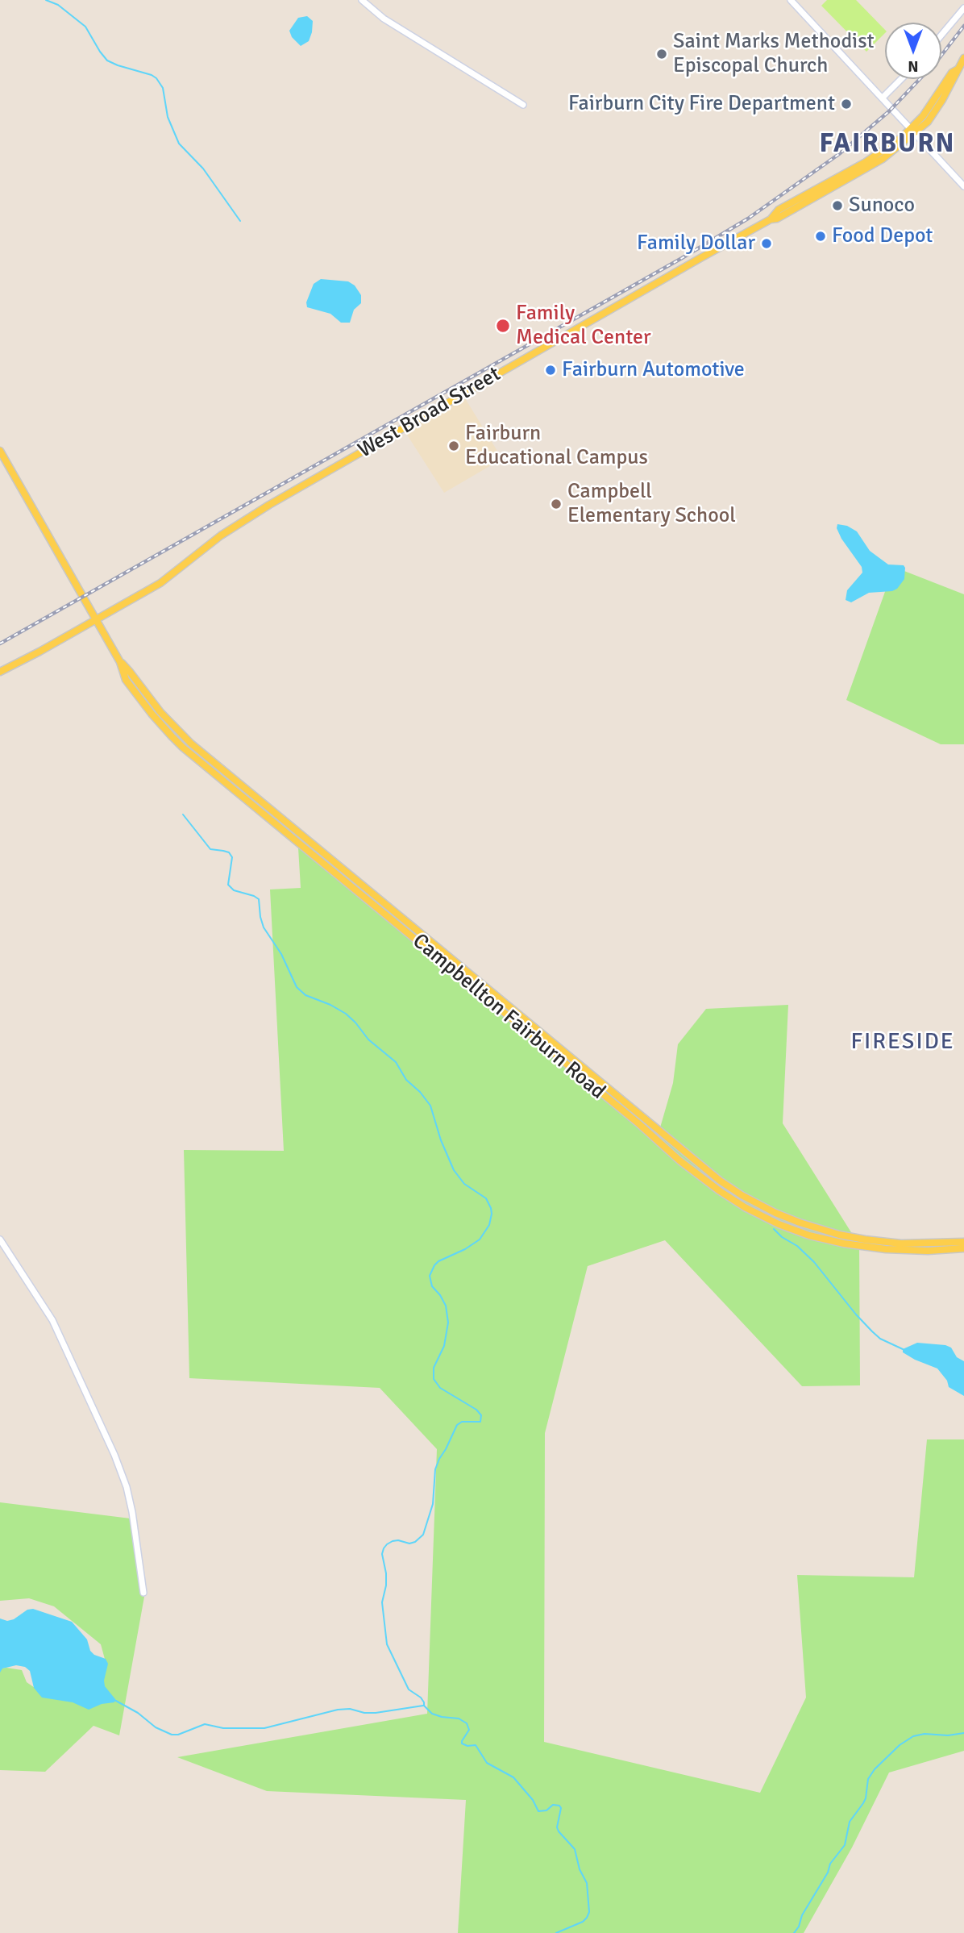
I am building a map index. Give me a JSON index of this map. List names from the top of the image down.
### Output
{
  "streets": {
    "main road": ["West Broad Street", "Campbellton Fairburn Road"]
  },
  "crossings": [
    ["West Broad Street", "Campbellton Fairburn Road"]
  ],
  "districts": ["FAIRBURN", "FIRESIDE"],
  "places": [
    "Saint Marks Methodist Episcopal Church",
    "Fairburn City Fire Department",
    "Sunoco",
    "Food Depot",
    "Family Dollar",
    "Family Medical Center",
    "Fairburn Automotive",
    "Fairburn Educational Campus",
    "Campbell Elementary School"
  ],
  "north": "bottom"
}
